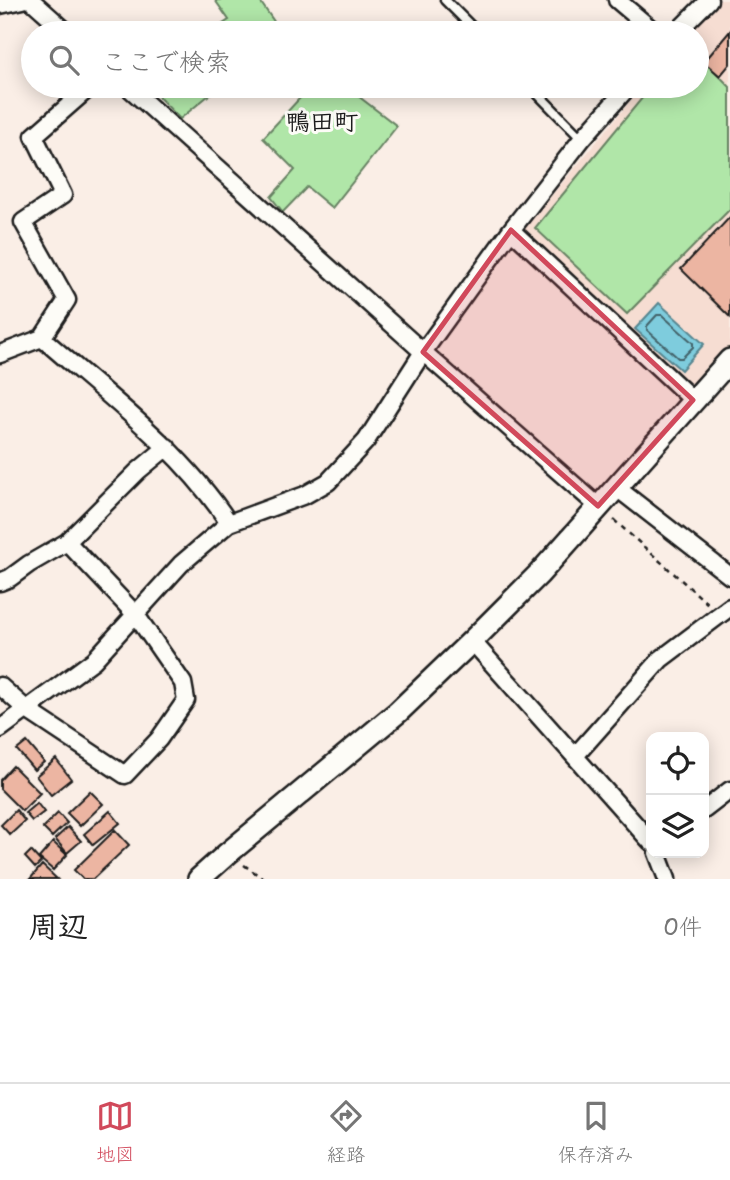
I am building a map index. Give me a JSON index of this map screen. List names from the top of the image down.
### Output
{
  "districts": ["鴨田町"],
  "page": {
    "search": "ここで検索",
    "heading": ["周辺", "0件"],
    "nav": ["地図", "経路", "保存済み"]
  }
}
